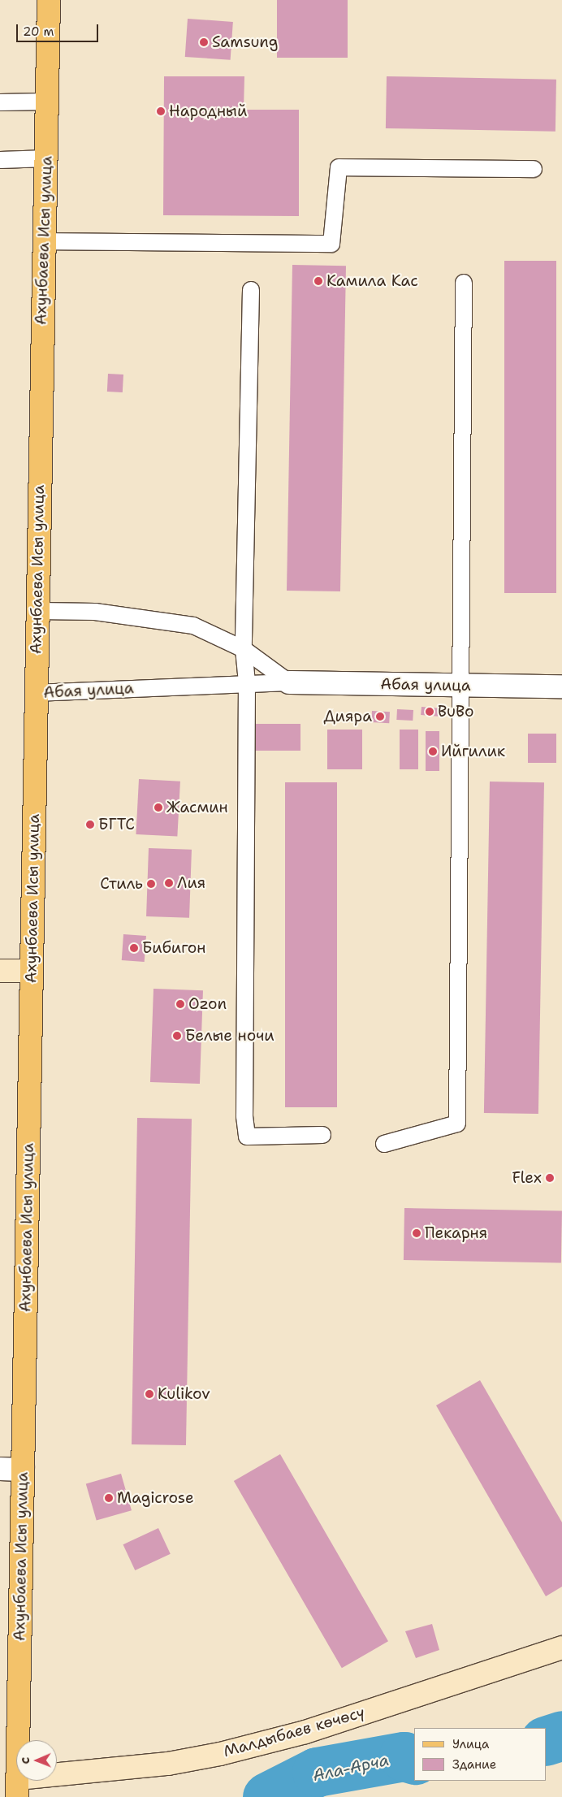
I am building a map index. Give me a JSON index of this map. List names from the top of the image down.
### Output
{
  "streets": {
    "main road": ["Ахунбаева Исы улица"],
    "street": ["Абая улица", "Малдыбаев көчөсү"]
  },
  "crossings": [
    ["Ахунбаева Исы улица", "Абая улица"],
    ["Ахунбаева Исы улица", "Малдыбаев көчөсү"]
  ],
  "water": ["Ала-Арча"],
  "places": [
    "Samsung",
    "Народный",
    "Камила Кас",
    "BuBo",
    "Дияра",
    "Ийгилик",
    "Жасмин",
    "БГТС",
    "Лия",
    "Стиль",
    "Бибигон",
    "Ozon",
    "Белые ночи",
    "Flex",
    "Пекарня",
    "Kulikov",
    "Magicrose"
  ],
  "legend": ["Улица", "Здание"],
  "scale_bar": "20 m",
  "north": "left"
}
